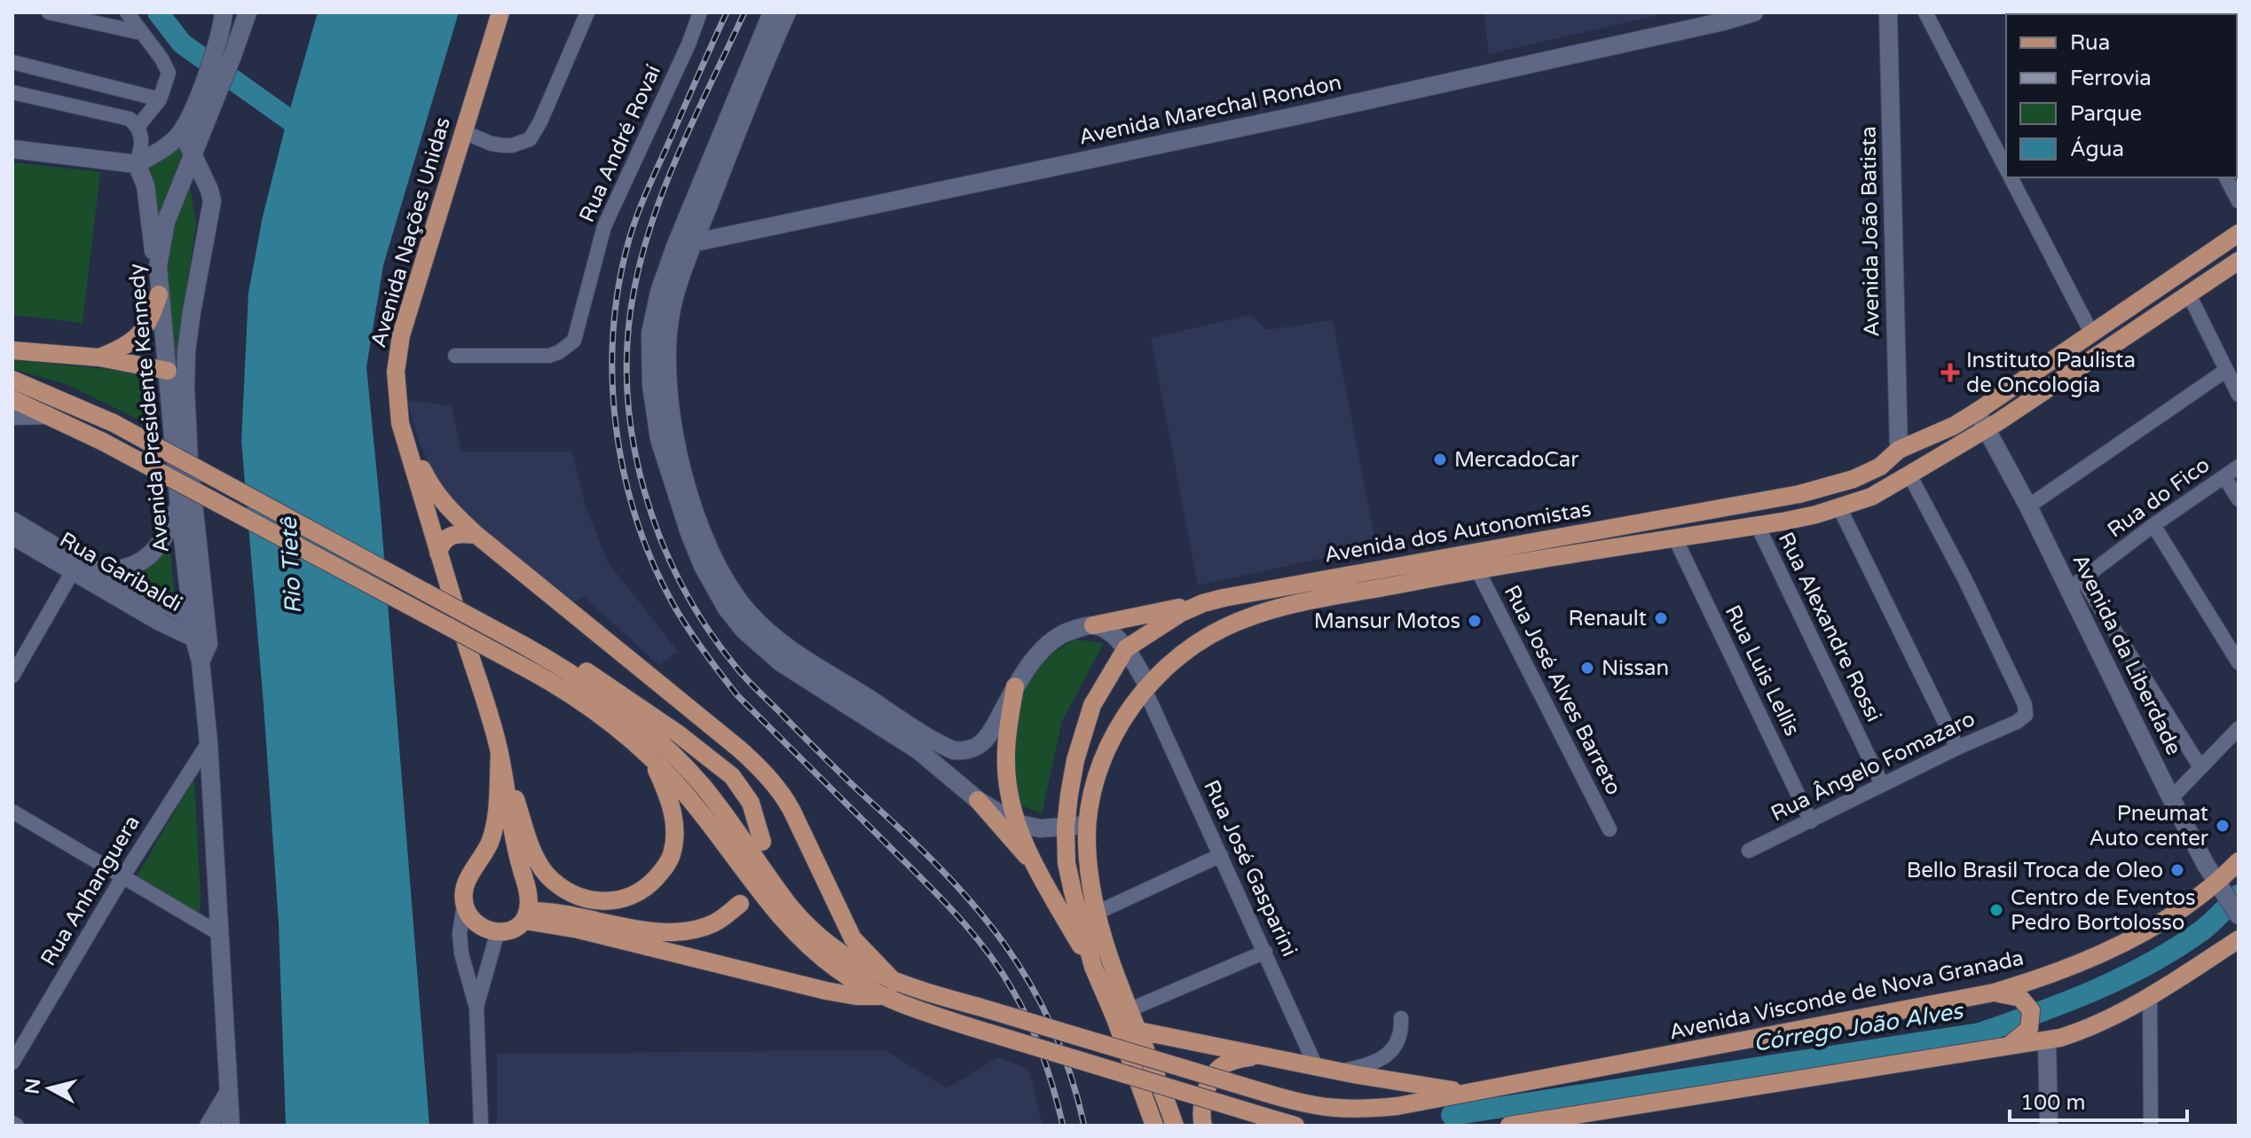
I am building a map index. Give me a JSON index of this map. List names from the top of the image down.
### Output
{
  "streets": {
    "main road": [
      "Avenida Marechal Rondon",
      "Avenida João Batista",
      "Avenida Nações Unidas",
      "Avenida Presidente Kennedy",
      "Avenida dos Autonomistas",
      "Rua Garibaldi",
      "Avenida da Liberdade",
      "Avenida Visconde de Nova Granada"
    ],
    "street": [
      "Rua André Rovaí",
      "Rua do Fico",
      "Rua Alexandre Rossi",
      "Rua Luis Lellis",
      "Rua José Alves Barreto",
      "Rua Ângelo Fomazaro",
      "Rua José Gasparini",
      "Rua Anhanguera"
    ]
  },
  "crossings": [
    ["Avenida João Batista", "Avenida dos Autonomistas"],
    ["Avenida Presidente Kennedy", "Rua Garibaldi"],
    ["Avenida Presidente Kennedy", "Rua Anhanguera"],
    ["Rua do Fico", "Avenida da Liberdade"],
    ["Avenida dos Autonomistas", "Rua Alexandre Rossi"],
    ["Avenida dos Autonomistas", "Avenida da Liberdade"],
    ["Avenida dos Autonomistas", "Rua Luis Lellis"],
    ["Avenida dos Autonomistas", "Rua José Alves Barreto"],
    ["Avenida dos Autonomistas", "Rua Ângelo Fomazaro"],
    ["Avenida dos Autonomistas", "Rua José Gasparini"],
    ["Rua Alexandre Rossi", "Rua Ângelo Fomazaro"],
    ["Avenida da Liberdade", "Avenida Visconde de Nova Granada"],
    ["Rua Luis Lellis", "Rua Ângelo Fomazaro"]
  ],
  "water": ["Rio Tietê", "Córrego João Alves"],
  "places": {
    "health": ["Instituto Paulista de Oncologia"],
    "other": [
      "MercadoCar",
      "Renault",
      "Mansur Motos",
      "Nissan",
      "Pneumat Auto center",
      "Bello Brasil Troca de Oleo",
      "Centro de Eventos Pedro Bortolosso"
    ]
  },
  "legend": [
    "Rua",
    "Ferrovia",
    "Parque",
    "Água"
  ],
  "scale_bar": "100 m",
  "north": "left"
}
